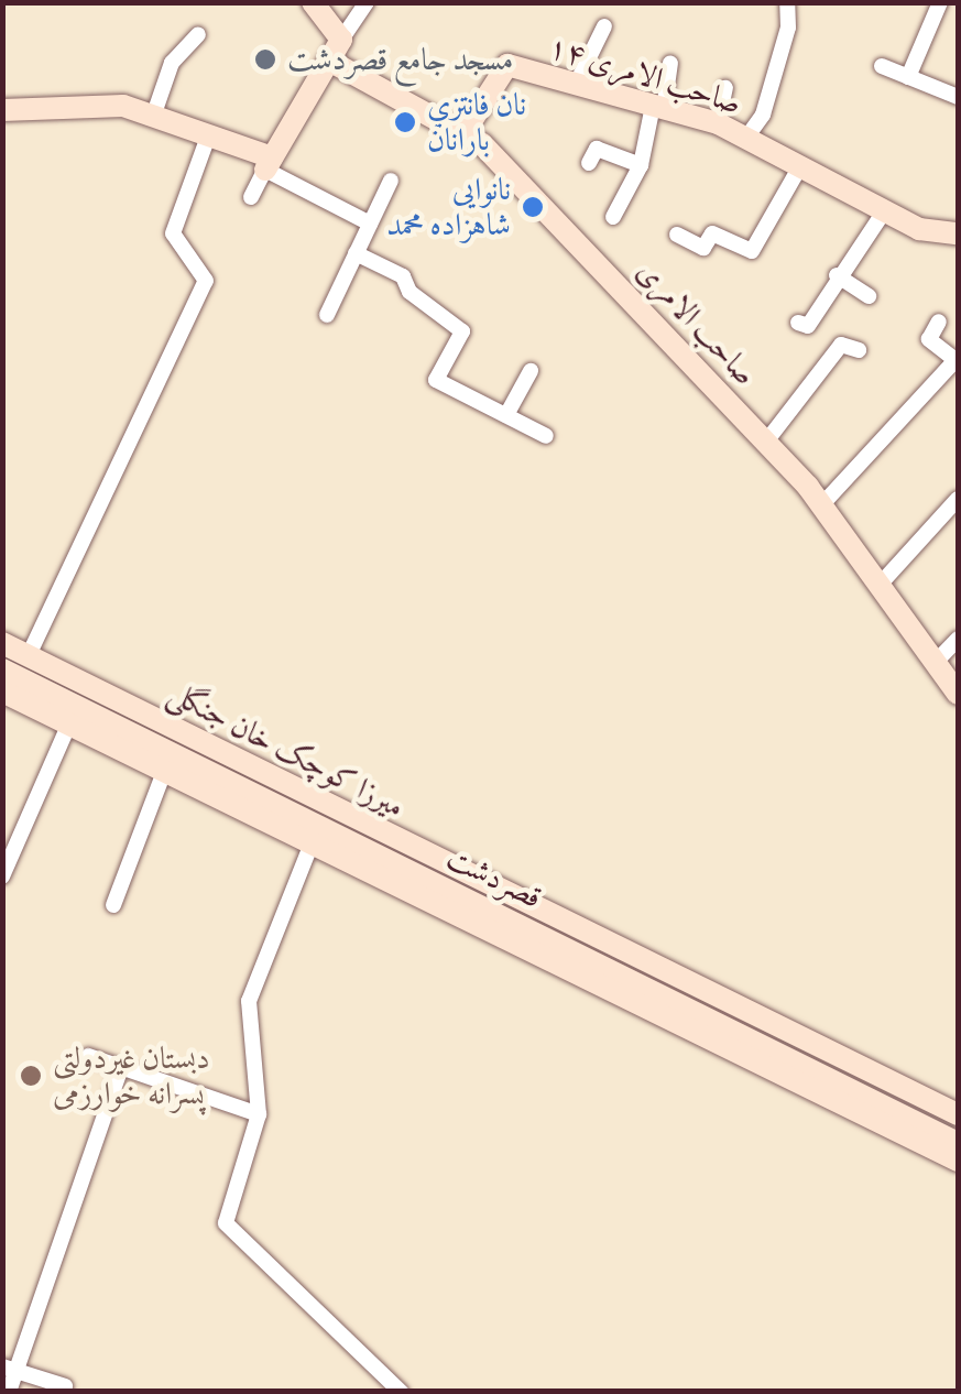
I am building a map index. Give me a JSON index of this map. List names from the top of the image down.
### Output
{
  "streets": {
    "main road": [
      "۱۴ صاحب الامری",
      "صاحب الامری",
      "میرزا کوچک خان جنگلی",
      "قصردشت"
    ]
  },
  "crossings": [
    ["۱۴ صاحب الامری", "صاحب الامری"],
    ["میرزا کوچک خان جنگلی", "قصردشت"]
  ],
  "places": [
    "مسجد جامع قصردشت",
    "نان فانتزي بارانان",
    "نانوایی شاهزاده محمد",
    "دبستان غیردولتی پسرانه خوارزمی"
  ]
}
